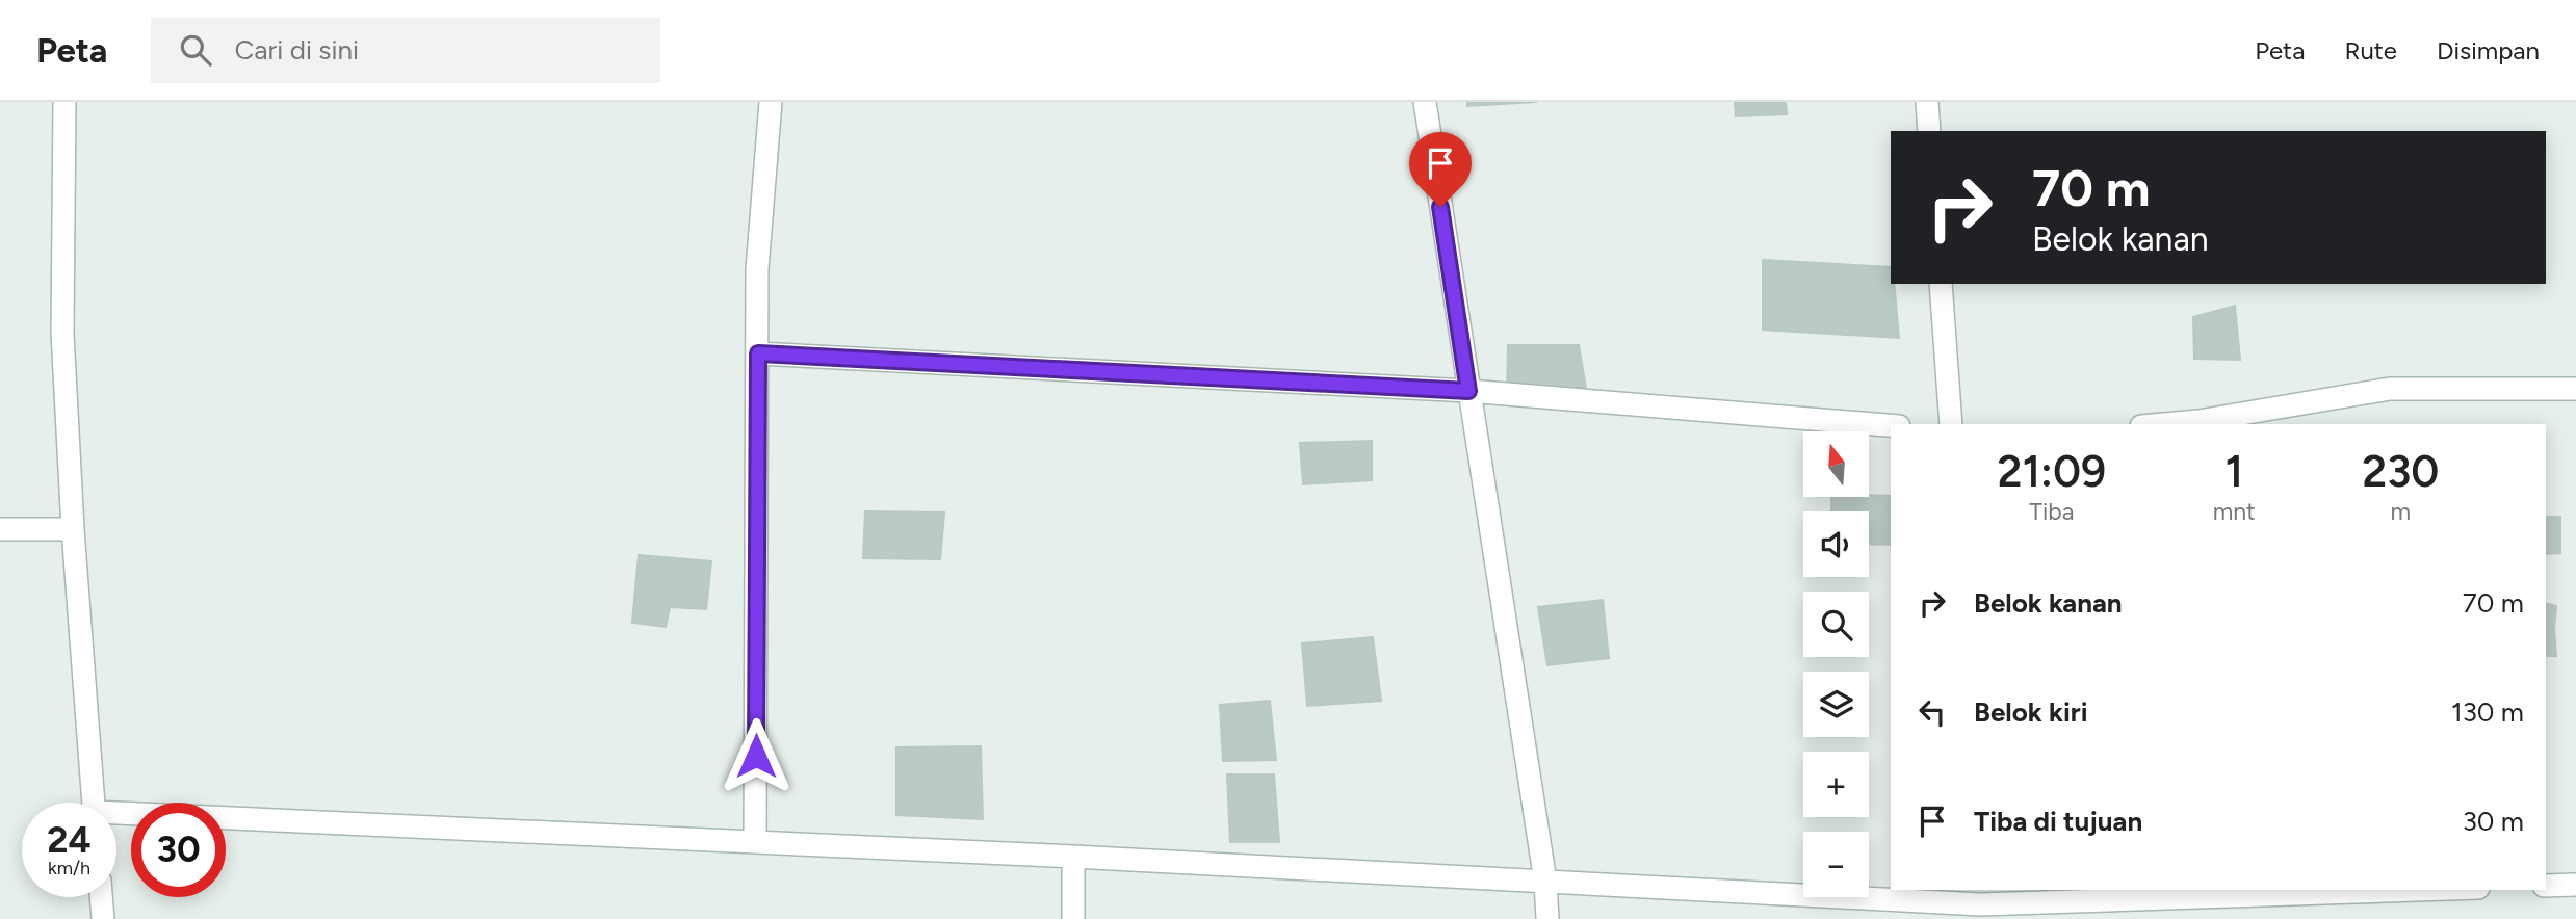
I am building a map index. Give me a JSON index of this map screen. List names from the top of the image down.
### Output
{
  "north": "top",
  "page": {
    "header": "Peta",
    "search": "Cari di sini",
    "nav": ["Peta", "Rute", "Disimpan"],
    "turn": ["70 m", "Belok kanan"],
    "eta": [
      "21:09",
      "Tiba",
      "1",
      "mnt",
      "230",
      "m"
    ],
    "map_buttons": ["+", "−"],
    "list": [
      {
        "name": "Belok kanan",
        "value": "70 m"
      },
      {
        "name": "Belok kiri",
        "value": "130 m"
      },
      {
        "name": "Tiba di tujuan",
        "value": "30 m"
      }
    ],
    "speed": "24 km/h",
    "limit": "30"
  }
}
